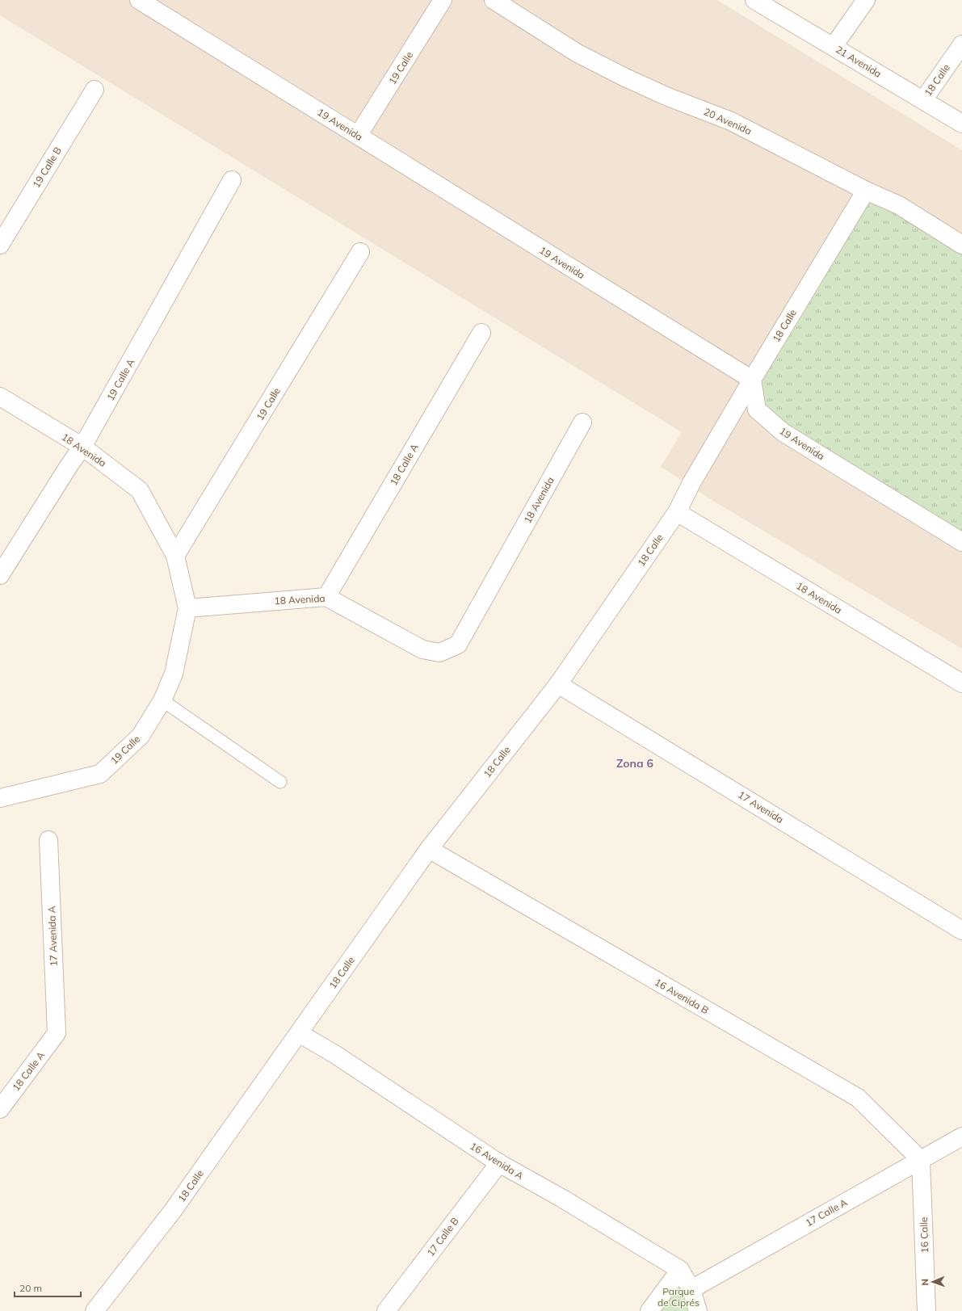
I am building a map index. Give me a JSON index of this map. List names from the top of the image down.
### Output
{
  "streets": {
    "street": [
      "21 Avenida",
      "19 Calle",
      "18 Calle",
      "20 Avenida",
      "19 Avenida",
      "19 Calle B",
      "19 Calle A",
      "18 Avenida",
      "18 Calle A",
      "17 Avenida",
      "17 Avenida A",
      "16 Avenida B",
      "16 Avenida A",
      "17 Calle A",
      "16 Calle",
      "17 Calle B"
    ]
  },
  "crossings": [
    ["21 Avenida", "18 Calle"],
    ["19 Calle", "19 Avenida"],
    ["19 Calle", "18 Avenida"],
    ["18 Calle", "20 Avenida"],
    ["18 Calle", "19 Avenida"],
    ["18 Calle", "18 Avenida"],
    ["18 Calle", "17 Avenida"],
    ["18 Calle", "16 Avenida B"],
    ["18 Calle", "16 Avenida A"],
    ["19 Calle A", "18 Avenida"],
    ["18 Avenida", "18 Calle A"],
    ["18 Calle A", "17 Avenida A"],
    ["16 Avenida B", "17 Calle A"],
    ["16 Avenida B", "16 Calle"],
    ["16 Avenida A", "17 Calle A"],
    ["16 Avenida A", "17 Calle B"],
    ["17 Calle A", "16 Calle"]
  ],
  "districts": ["Zona 6"],
  "parks": ["Parque de Ciprés"],
  "scale_bar": "20 m",
  "north": "left"
}
